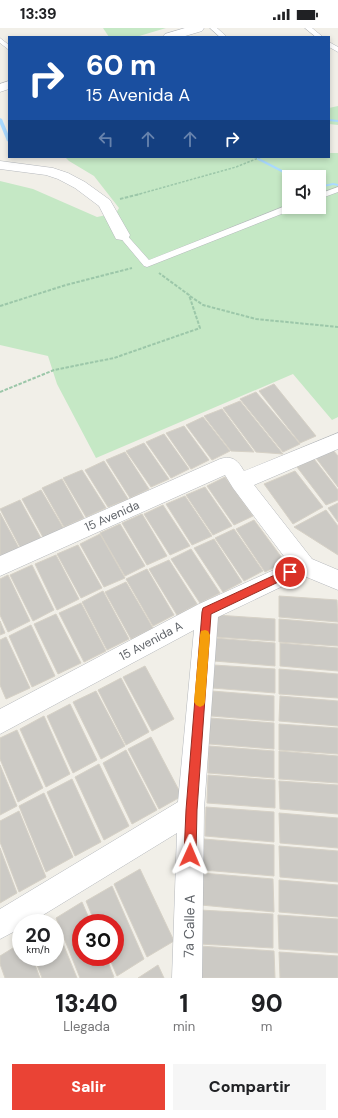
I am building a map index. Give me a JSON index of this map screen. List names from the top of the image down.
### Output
{
  "streets": {
    "street": ["15 Avenida", "15 Avenida A", "7a Calle A"]
  },
  "crossings": [
    ["15 Avenida A", "7a Calle A"]
  ],
  "page": {
    "status": "13:39",
    "turn": ["60 m", "15 Avenida A"],
    "speed": "20 km/h",
    "limit": "30",
    "eta": [
      "13:40",
      "Llegada",
      "1",
      "min",
      "90",
      "m"
    ],
    "buttons": ["Salir", "Compartir"]
  }
}
